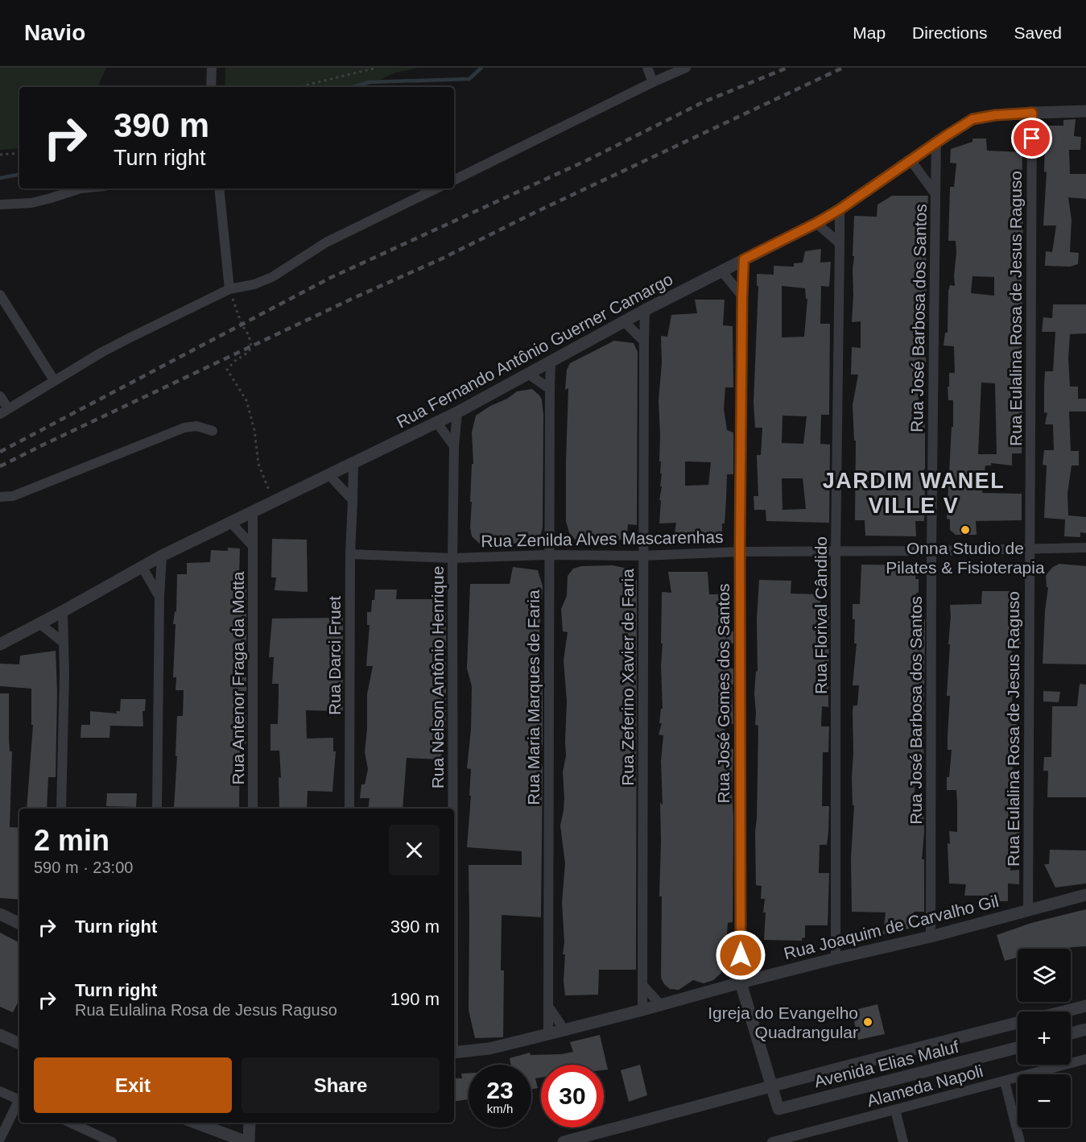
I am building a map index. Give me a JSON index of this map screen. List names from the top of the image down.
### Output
{
  "streets": {
    "street": [
      "Rua Eulalina Rosa de Jesus Raguso",
      "Rua José Barbosa dos Santos",
      "Rua Fernando Antônio Guerner Camargo",
      "Rua Zenilda Alves Mascarenhas",
      "Rua Florival Cândido",
      "Rua Darci Fruet",
      "Rua Nelson Antônio Henrique",
      "Rua Zeferino Xavier de Faria",
      "Rua Antenor Fraga da Motta",
      "Rua José Gomes dos Santos",
      "Rua Maria Marques de Faria",
      "Rua Joaquim de Carvalho Gil",
      "Avenida Elias Maluf",
      "Alameda Napoli"
    ]
  },
  "crossings": [
    ["Rua Eulalina Rosa de Jesus Raguso", "Rua Fernando Antônio Guerner Camargo"],
    ["Rua Eulalina Rosa de Jesus Raguso", "Rua Zenilda Alves Mascarenhas"],
    ["Rua Eulalina Rosa de Jesus Raguso", "Rua Joaquim de Carvalho Gil"],
    ["Rua José Barbosa dos Santos", "Rua Fernando Antônio Guerner Camargo"],
    ["Rua José Barbosa dos Santos", "Rua Zenilda Alves Mascarenhas"],
    ["Rua José Barbosa dos Santos", "Rua Joaquim de Carvalho Gil"],
    ["Rua Fernando Antônio Guerner Camargo", "Rua Florival Cândido"],
    ["Rua Fernando Antônio Guerner Camargo", "Rua Darci Fruet"],
    ["Rua Fernando Antônio Guerner Camargo", "Rua Nelson Antônio Henrique"],
    ["Rua Fernando Antônio Guerner Camargo", "Rua Zeferino Xavier de Faria"],
    ["Rua Fernando Antônio Guerner Camargo", "Rua Antenor Fraga da Motta"],
    ["Rua Fernando Antônio Guerner Camargo", "Rua José Gomes dos Santos"],
    ["Rua Fernando Antônio Guerner Camargo", "Rua Maria Marques de Faria"],
    ["Rua Zenilda Alves Mascarenhas", "Rua Florival Cândido"],
    ["Rua Zenilda Alves Mascarenhas", "Rua Darci Fruet"],
    ["Rua Zenilda Alves Mascarenhas", "Rua Nelson Antônio Henrique"],
    ["Rua Zenilda Alves Mascarenhas", "Rua Zeferino Xavier de Faria"],
    ["Rua Zenilda Alves Mascarenhas", "Rua José Gomes dos Santos"],
    ["Rua Zenilda Alves Mascarenhas", "Rua Maria Marques de Faria"],
    ["Rua Florival Cândido", "Rua Joaquim de Carvalho Gil"],
    ["Rua Zeferino Xavier de Faria", "Rua Joaquim de Carvalho Gil"],
    ["Rua José Gomes dos Santos", "Rua Joaquim de Carvalho Gil"],
    ["Rua José Gomes dos Santos", "Avenida Elias Maluf"],
    ["Rua Maria Marques de Faria", "Rua Joaquim de Carvalho Gil"]
  ],
  "districts": ["JARDIM WANEL VILLE V"],
  "places": ["Onna Studio de Pilates & Fisioterapia", "Igreja do Evangelho Quadrangular"],
  "page": {
    "header": "Navio",
    "nav": ["Map", "Directions", "Saved"],
    "turn": ["390 m", "Turn right"],
    "heading": ["2 min", "590 m · 23:00"],
    "list": [
      {
        "name": "Turn right",
        "value": "390 m"
      },
      {
        "name": "Turn right",
        "note": "Rua Eulalina Rosa de Jesus Raguso",
        "value": "190 m"
      }
    ],
    "map_buttons": ["+", "−"],
    "buttons": ["Exit", "Share"],
    "speed": "23 km/h",
    "limit": "30"
  }
}
